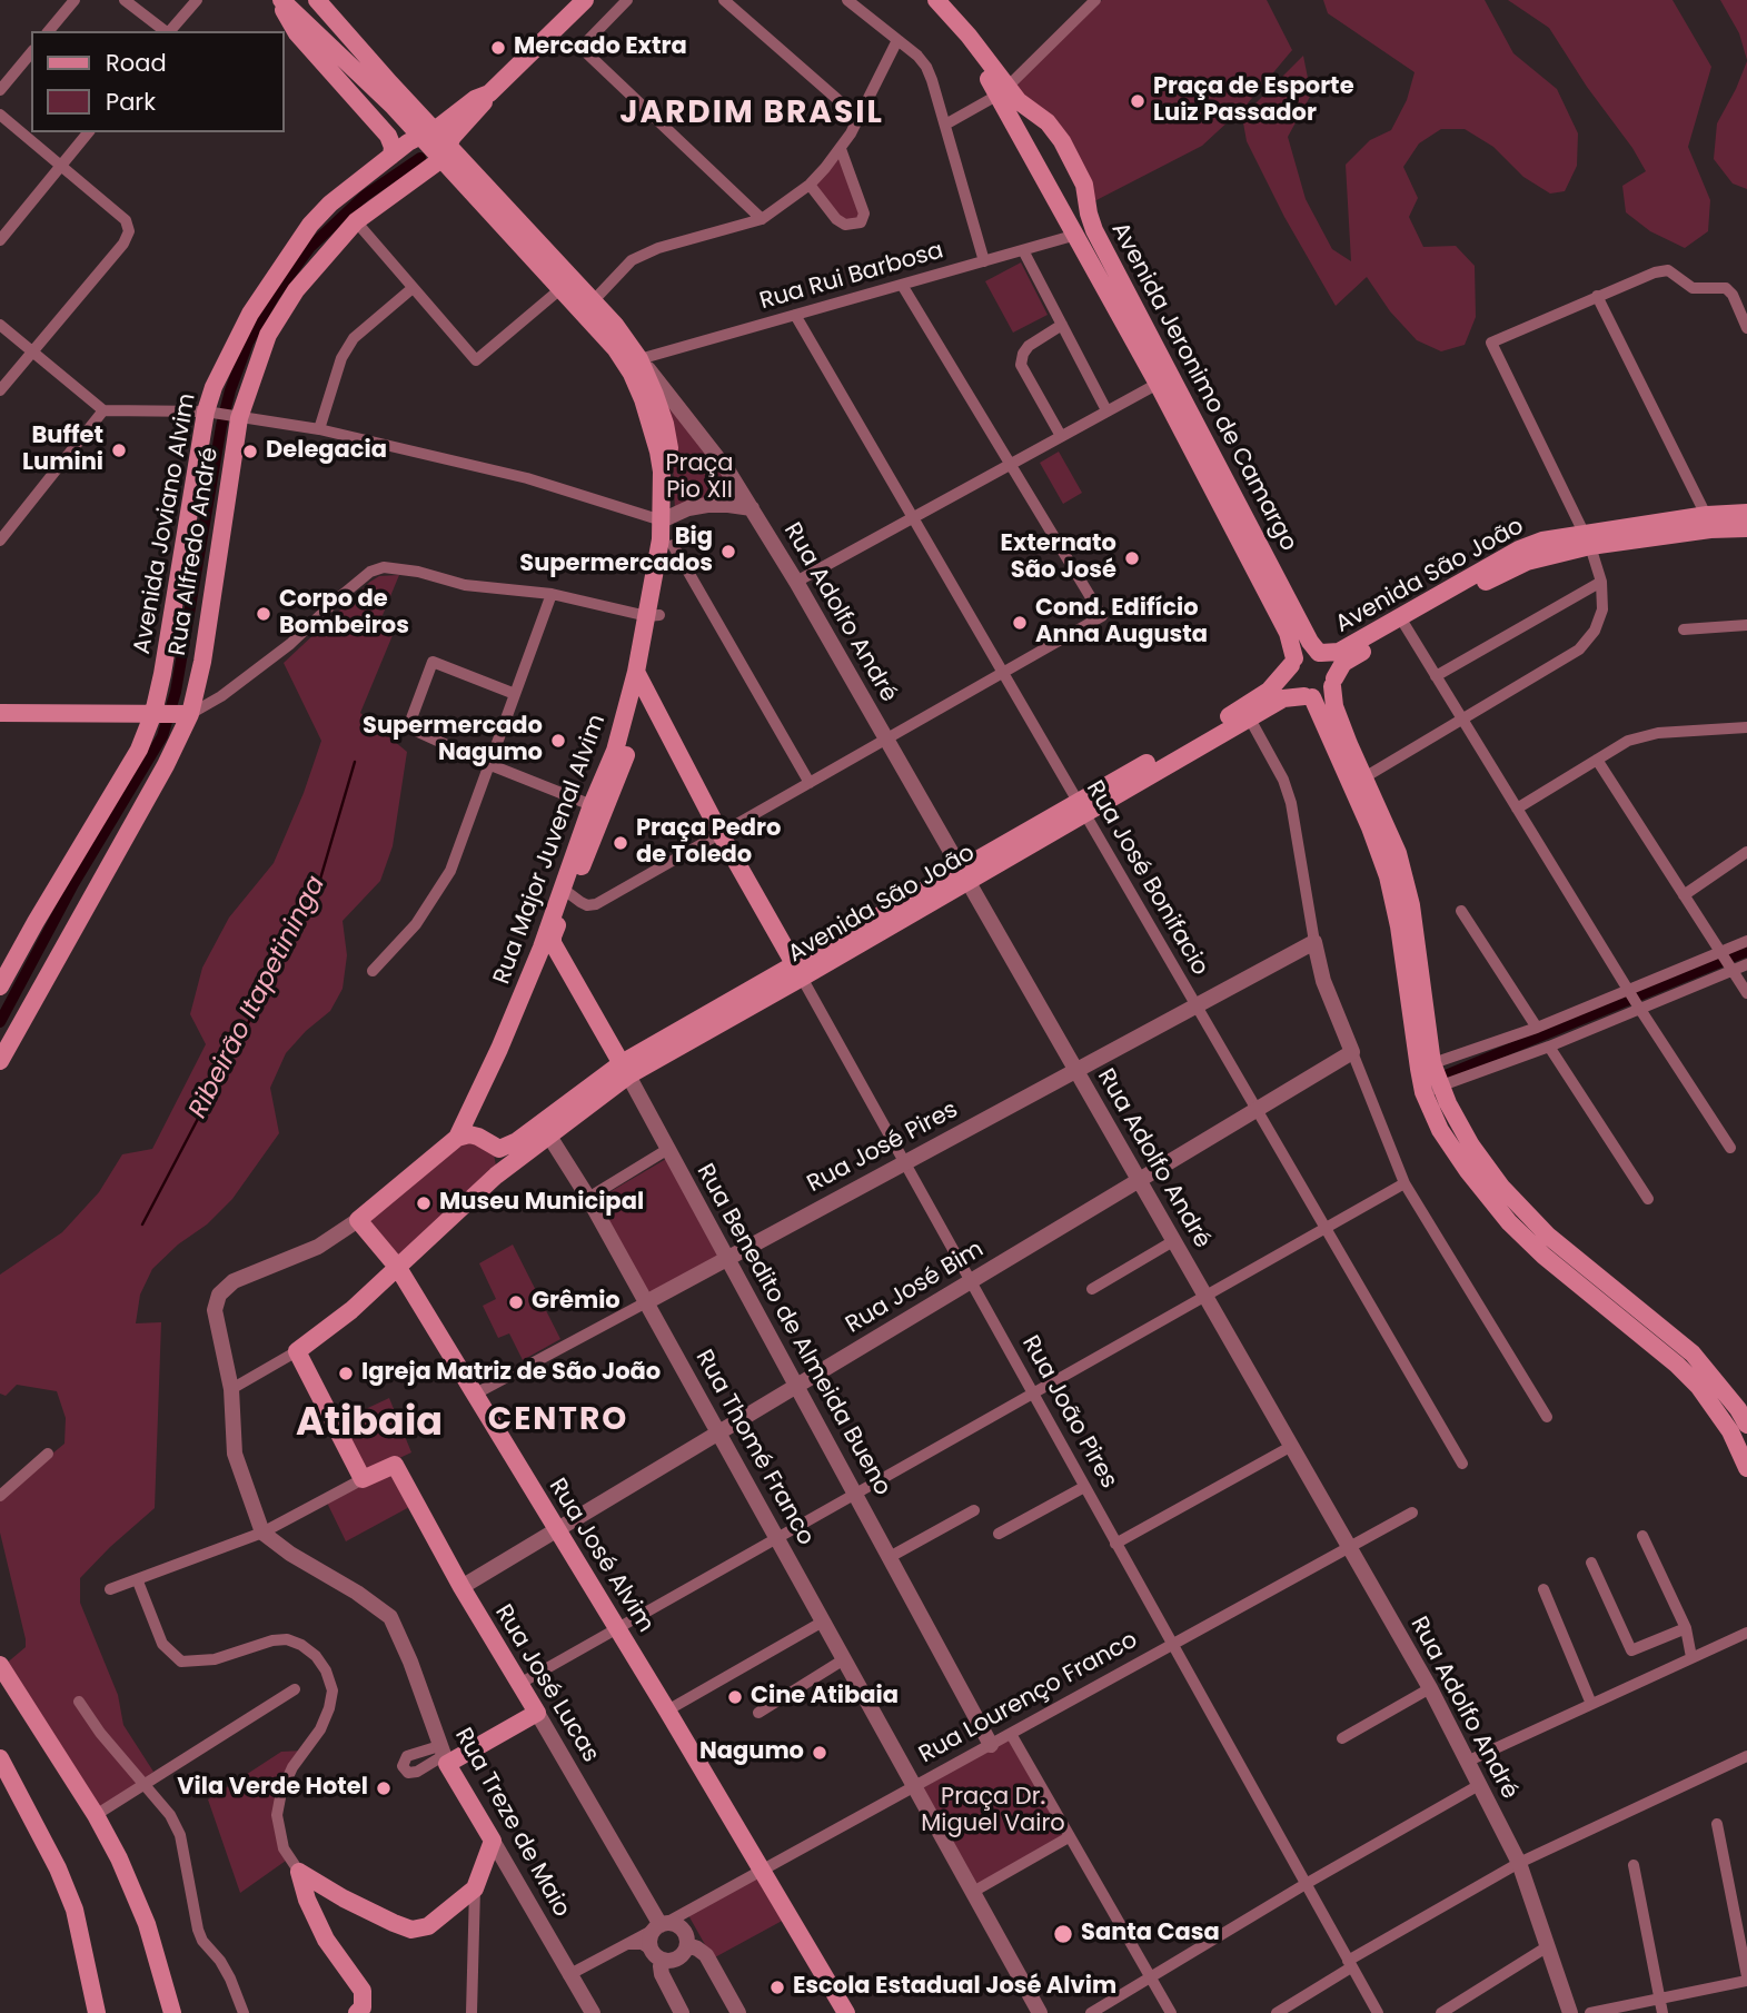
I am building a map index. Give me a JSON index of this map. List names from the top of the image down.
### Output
{
  "streets": {
    "main road": [
      "Avenida Jeronimo de Camargo",
      "Avenida Joviano Alvim",
      "Rua Alfredo André",
      "Avenida São João",
      "Rua Major Juvenal Alvim",
      "Rua Benedito de Almeida Bueno",
      "Rua João Pires",
      "Rua José Alvim",
      "Rua José Lucas",
      "Rua Treze de Maio"
    ],
    "street": [
      "Rua Rui Barbosa",
      "Rua Adolfo André",
      "Rua José Bonifacio",
      "Rua José Pires",
      "Rua José Bim",
      "Rua Thomé Franco",
      "Rua Lourenço Franco"
    ]
  },
  "crossings": [
    ["Rua Rui Barbosa", "Rua Adolfo André"],
    ["Rua Rui Barbosa", "Rua José Bonifacio"],
    ["Avenida Jeronimo de Camargo", "Avenida São João"],
    ["Avenida Joviano Alvim", "Rua Alfredo André"],
    ["Avenida São João", "Rua Adolfo André"],
    ["Avenida São João", "Rua José Bonifacio"],
    ["Avenida São João", "Rua Benedito de Almeida Bueno"],
    ["Avenida São João", "Rua João Pires"],
    ["Avenida São João", "Rua Thomé Franco"],
    ["Avenida São João", "Rua José Alvim"],
    ["Rua Adolfo André", "Rua José Pires"],
    ["Rua Adolfo André", "Rua José Bim"],
    ["Rua Adolfo André", "Rua Lourenço Franco"],
    ["Rua Major Juvenal Alvim", "Rua Benedito de Almeida Bueno"],
    ["Rua José Bonifacio", "Rua José Pires"],
    ["Rua José Bonifacio", "Rua José Bim"],
    ["Rua José Pires", "Rua Benedito de Almeida Bueno"],
    ["Rua José Pires", "Rua João Pires"],
    ["Rua José Pires", "Rua Thomé Franco"],
    ["Rua José Pires", "Rua José Alvim"],
    ["Rua José Bim", "Rua Benedito de Almeida Bueno"],
    ["Rua José Bim", "Rua João Pires"],
    ["Rua José Bim", "Rua Thomé Franco"],
    ["Rua José Bim", "Rua José Alvim"],
    ["Rua José Bim", "Rua José Lucas"],
    ["Rua Benedito de Almeida Bueno", "Rua Lourenço Franco"],
    ["Rua João Pires", "Rua Lourenço Franco"],
    ["Rua Thomé Franco", "Rua Lourenço Franco"],
    ["Rua José Alvim", "Rua Lourenço Franco"],
    ["Rua José Lucas", "Rua Lourenço Franco"],
    ["Rua Lourenço Franco", "Rua Treze de Maio"]
  ],
  "districts": ["JARDIM BRASIL", "CENTRO", "Atibaia"],
  "water": ["Ribeirão Itapetininga"],
  "parks": ["Praça Pio XII", "Praça Dr. Miguel Vairo"],
  "places": [
    "Mercado Extra",
    "Praça de Esporte Luiz Passador",
    "Buffet Lumini",
    "Delegacia",
    "Big Supermercados",
    "Externato São José",
    "Corpo de Bombeiros",
    "Cond. Edifício Anna Augusta",
    "Supermercado Nagumo",
    "Praça Pedro de Toledo",
    "Museu Municipal",
    "Grêmio",
    "Igreja Matriz de São João",
    "Cine Atibaia",
    "Nagumo",
    "Vila Verde Hotel",
    "Santa Casa",
    "Escola Estadual José Alvim"
  ],
  "legend": ["Road", "Park"]
}
